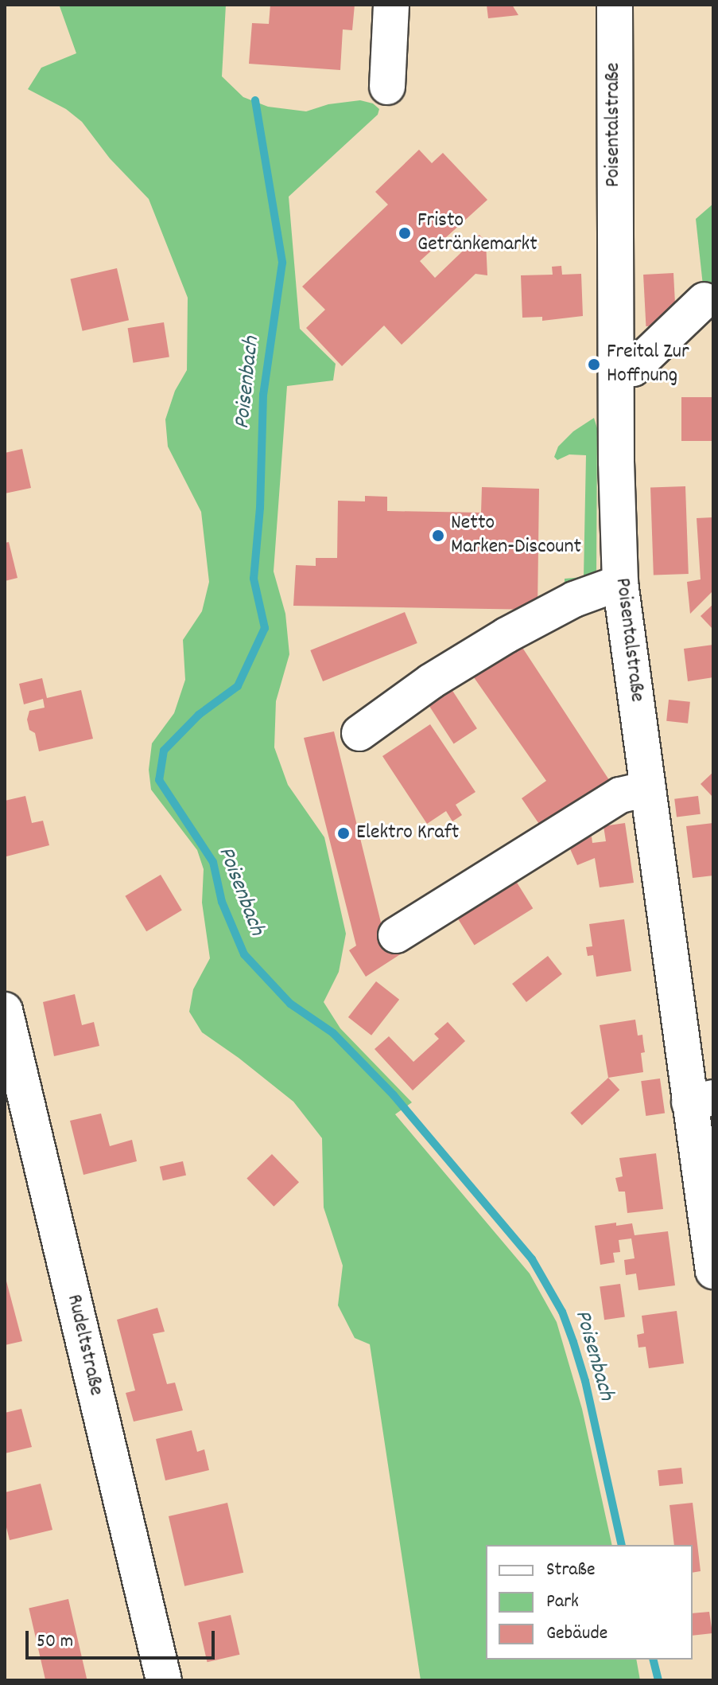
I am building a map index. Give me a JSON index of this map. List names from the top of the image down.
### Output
{
  "streets": {
    "main road": ["Poisentalstraße", "Rudeltstraße"]
  },
  "water": ["Poisenbach"],
  "places": [
    "Fristo Getränkemarkt",
    "Freital Zur Hoffnung",
    "Netto Marken-Discount",
    "Elektro Kraft"
  ],
  "legend": ["Straße", "Park", "Gebäude"],
  "scale_bar": "50 m"
}
